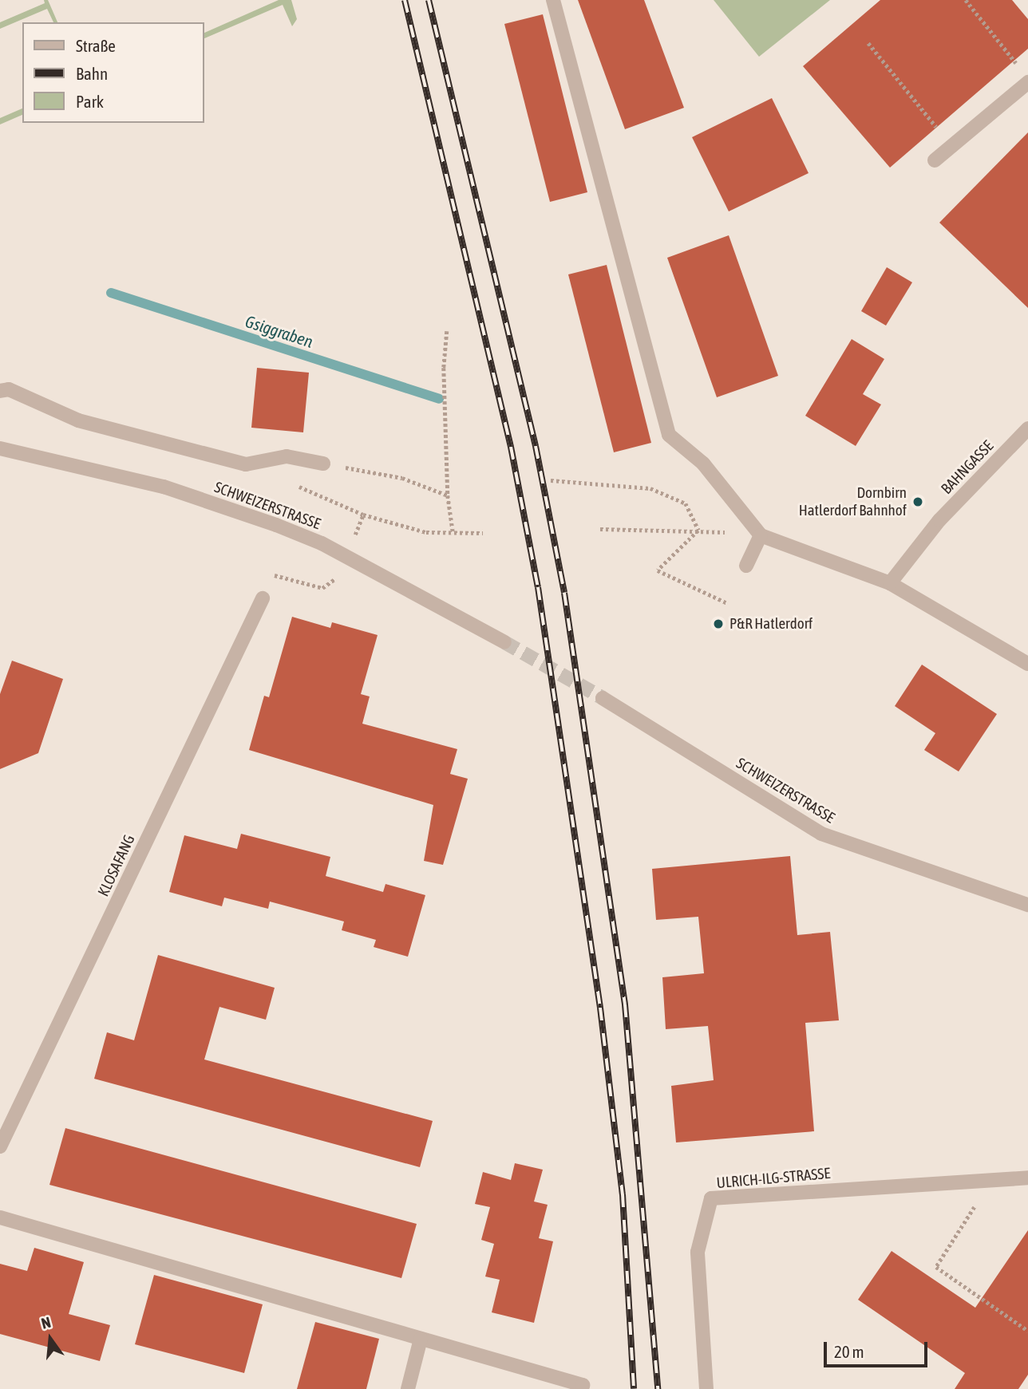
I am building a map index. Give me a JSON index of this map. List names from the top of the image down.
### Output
{
  "streets": {
    "street": [
      "BAHNGASSE",
      "SCHWEIZERSTRASSE",
      "KLOSAFANG",
      "ULRICH-ILG-STRASSE"
    ]
  },
  "water": ["Gsiggraben"],
  "places": ["Dornbirn Hatlerdorf Bahnhof", "P&R Hatlerdorf"],
  "legend": ["Straße", "Bahn", "Park"],
  "scale_bar": "20 m",
  "north": "top"
}
